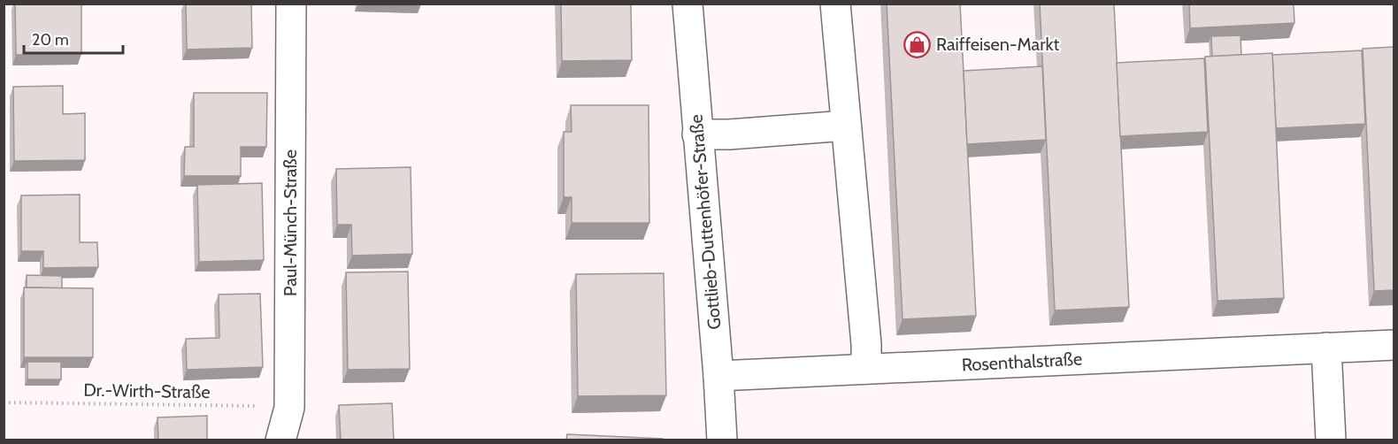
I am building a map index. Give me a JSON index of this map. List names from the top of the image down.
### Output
{
  "streets": {
    "street": ["Gottlieb-Duttenhöfer-Straße", "Paul-Münch-Straße", "Rosenthalstraße"],
    "path": ["Dr.-Wirth-Straße"]
  },
  "crossings": [
    ["Gottlieb-Duttenhöfer-Straße", "Rosenthalstraße"],
    ["Paul-Münch-Straße", "Dr.-Wirth-Straße"]
  ],
  "places": {
    "shop": ["Raiffeisen-Markt"]
  },
  "scale_bar": "20 m"
}
